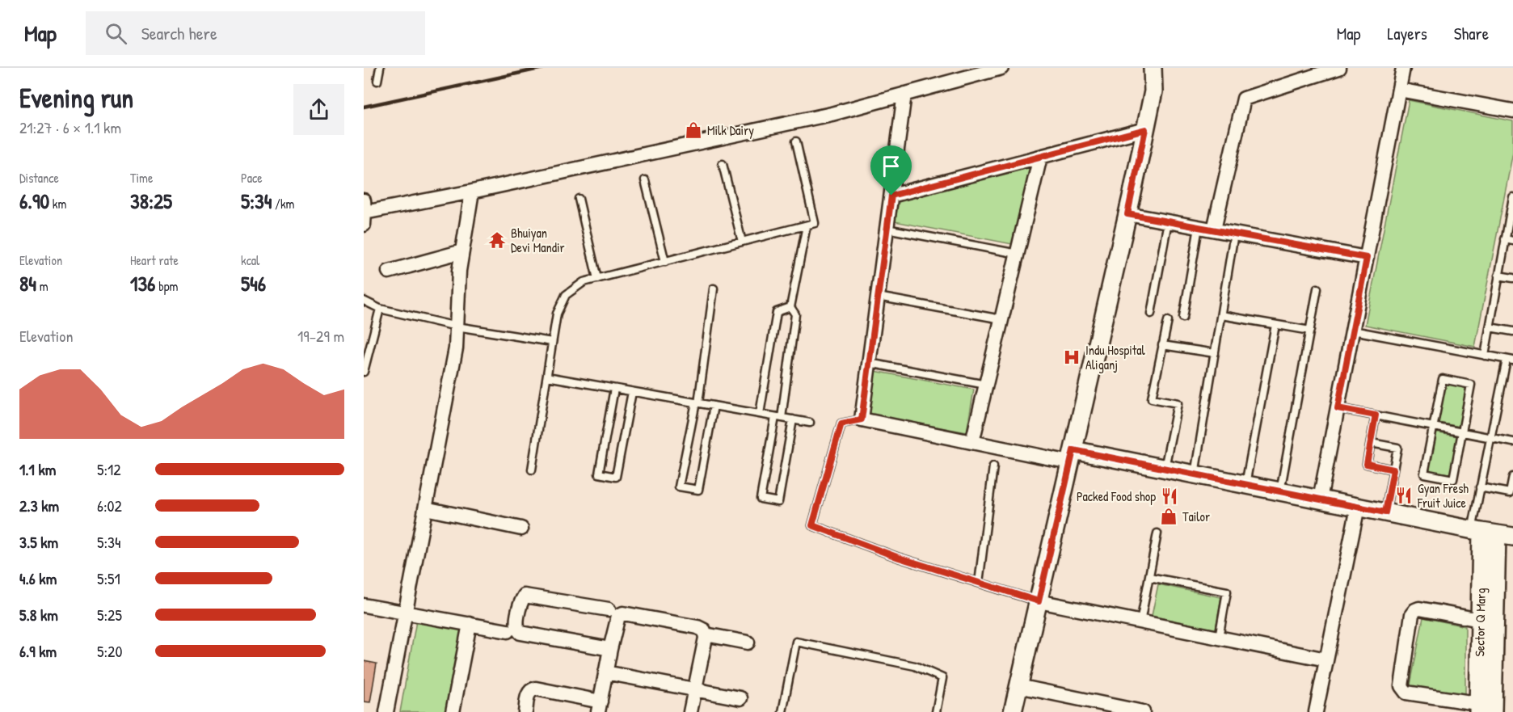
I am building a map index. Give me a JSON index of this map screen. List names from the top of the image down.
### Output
{
  "streets": {
    "street": ["Sector Q Marg"]
  },
  "places": {
    "shop": ["Milk Dairy", "Tailor"],
    "temple": ["Bhuiyan Devi Mandir"],
    "hospital": ["Indu Hospital Aliganj"],
    "restaurant": ["Gyan Fresh Fruit Juice", "Packed Food shop"]
  },
  "page": {
    "header": "Map",
    "search": "Search here",
    "nav": ["Map", "Layers", "Share"],
    "heading": ["Evening run", "21:27 · 6 × 1.1 km"],
    "stats": [
      ["Distance", "6.90 km"],
      ["Time", "38:25"],
      ["Pace", "5:34 /km"],
      ["Elevation", "84 m"],
      ["Heart rate", "136 bpm"],
      ["kcal", "546"]
    ],
    "chart": ["Elevation", "19–29 m"],
    "list": [
      {
        "name": "1.1 km",
        "note": "5:12"
      },
      {
        "name": "2.3 km",
        "note": "6:02"
      },
      {
        "name": "3.5 km",
        "note": "5:34"
      },
      {
        "name": "4.6 km",
        "note": "5:51"
      },
      {
        "name": "5.8 km",
        "note": "5:25"
      },
      {
        "name": "6.9 km",
        "note": "5:20"
      }
    ]
  }
}
